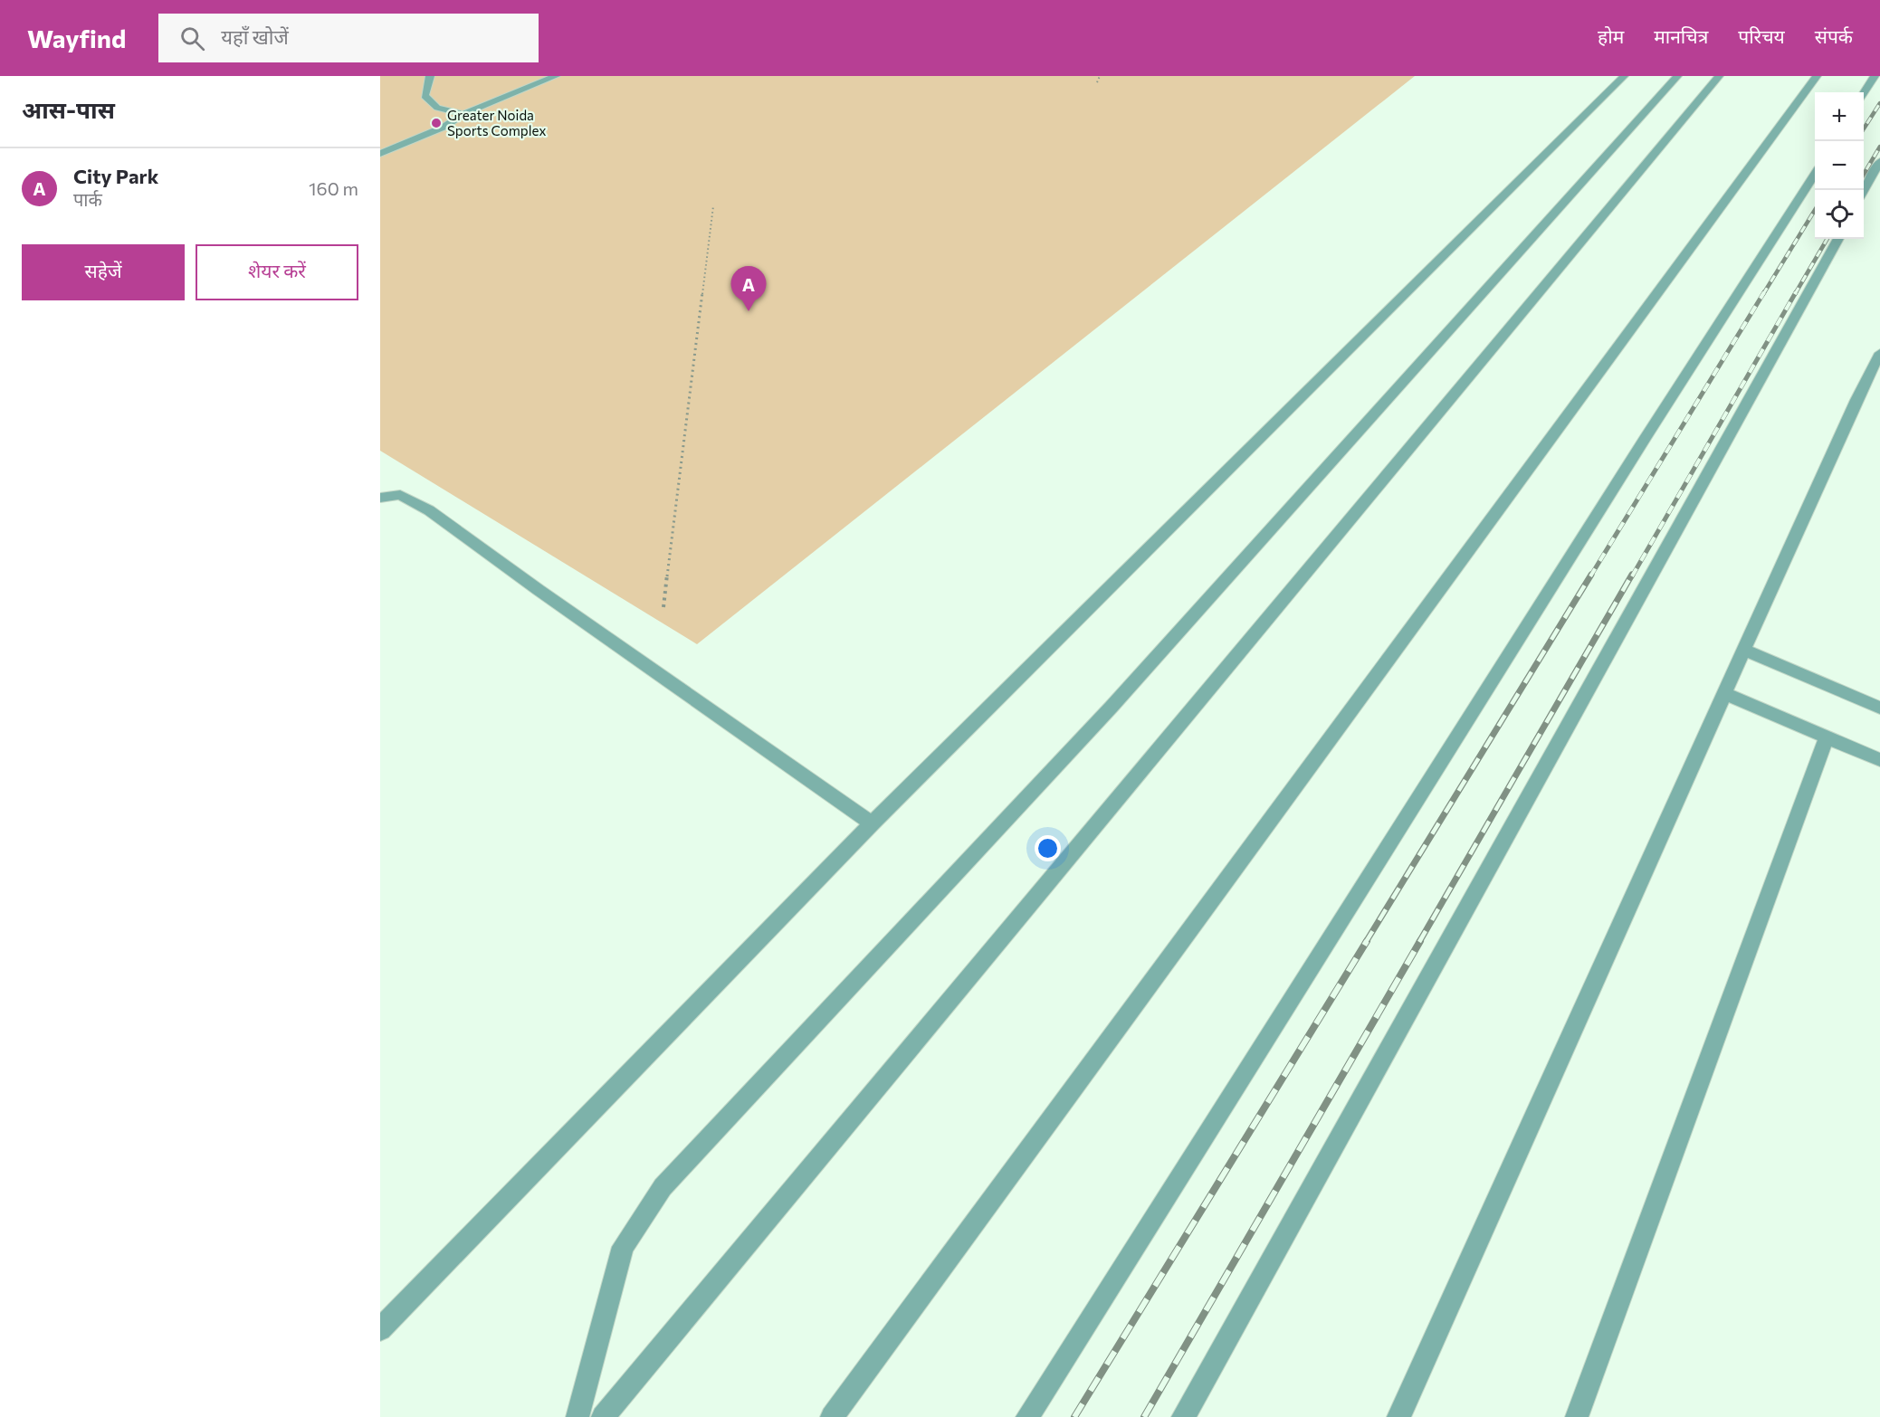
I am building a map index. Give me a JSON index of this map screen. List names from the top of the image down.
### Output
{
  "places": ["Greater Noida Sports Complex"],
  "page": {
    "header": "Wayfind",
    "search": "यहाँ खोजें",
    "nav": [
      "होम",
      "मानचित्र",
      "परिचय",
      "संपर्क"
    ],
    "heading": "आस-पास",
    "map_buttons": ["+", "−"],
    "list": [
      {
        "mark": "A",
        "name": "City Park",
        "note": "पार्क",
        "value": "160 m"
      }
    ],
    "buttons": ["सहेजें", "शेयर करें"],
    "pins": "A"
  }
}
